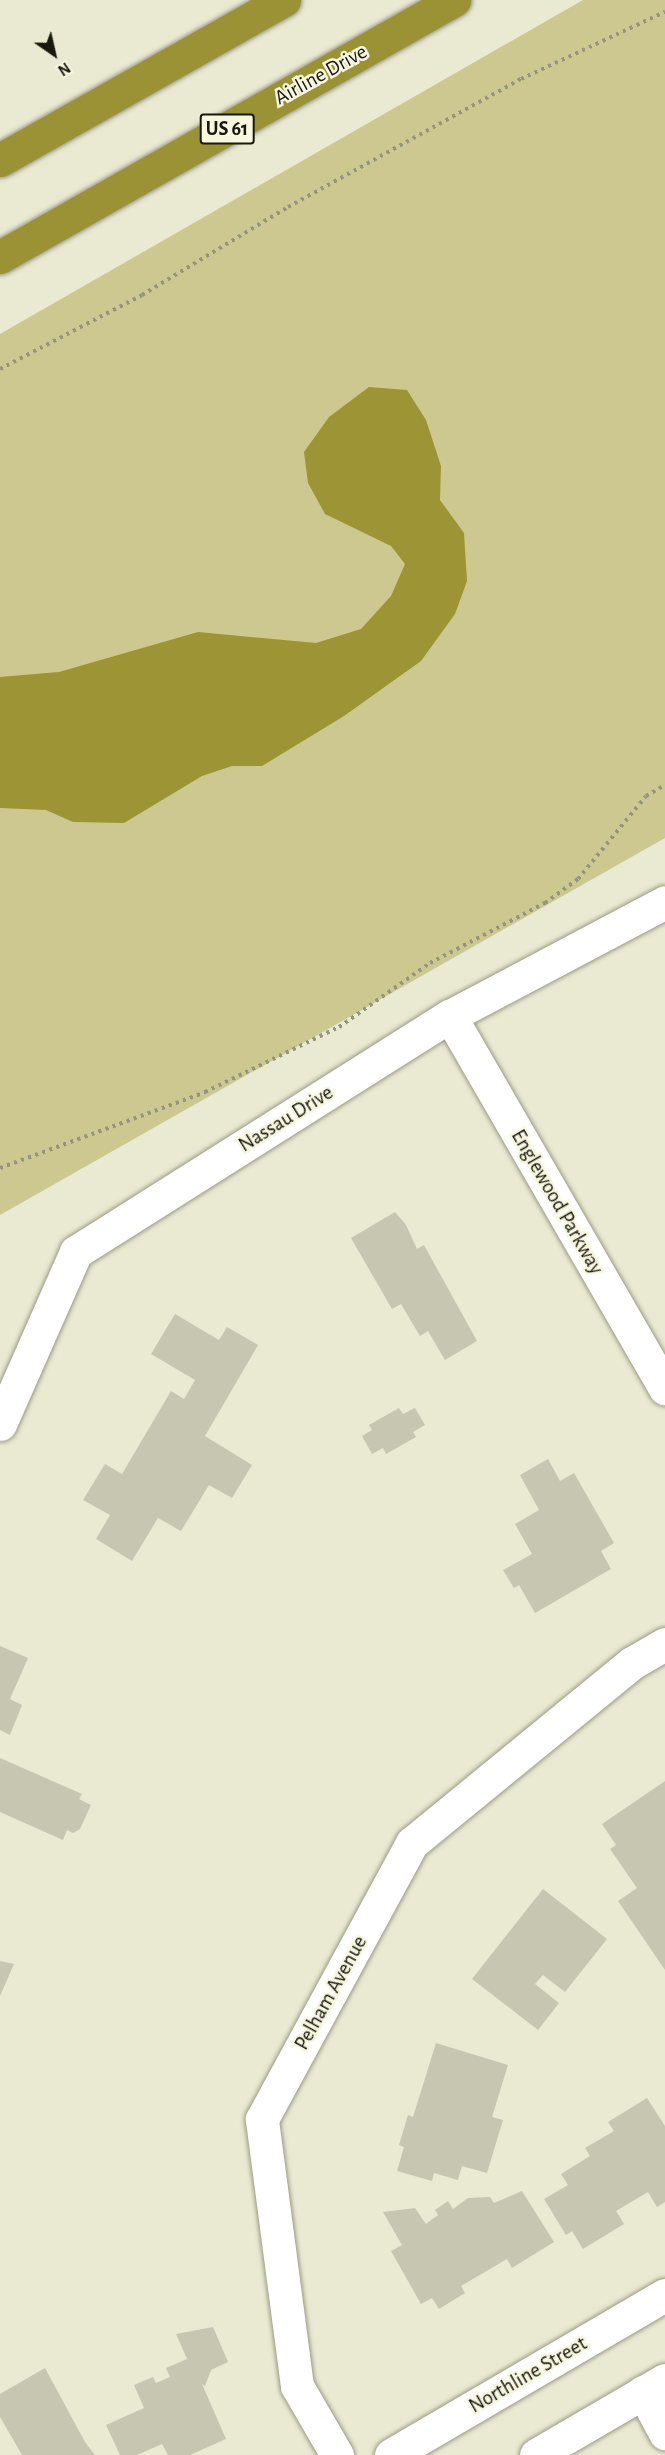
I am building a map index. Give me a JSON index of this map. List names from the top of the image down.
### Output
{
  "streets": {
    "highway": ["Airline Drive", "US 61"],
    "street": [
      "Nassau Drive",
      "Englewood Parkway",
      "Pelham Avenue",
      "Northline Street"
    ]
  },
  "crossings": [
    ["Nassau Drive", "Englewood Parkway"]
  ],
  "north": "bottom right"
}
